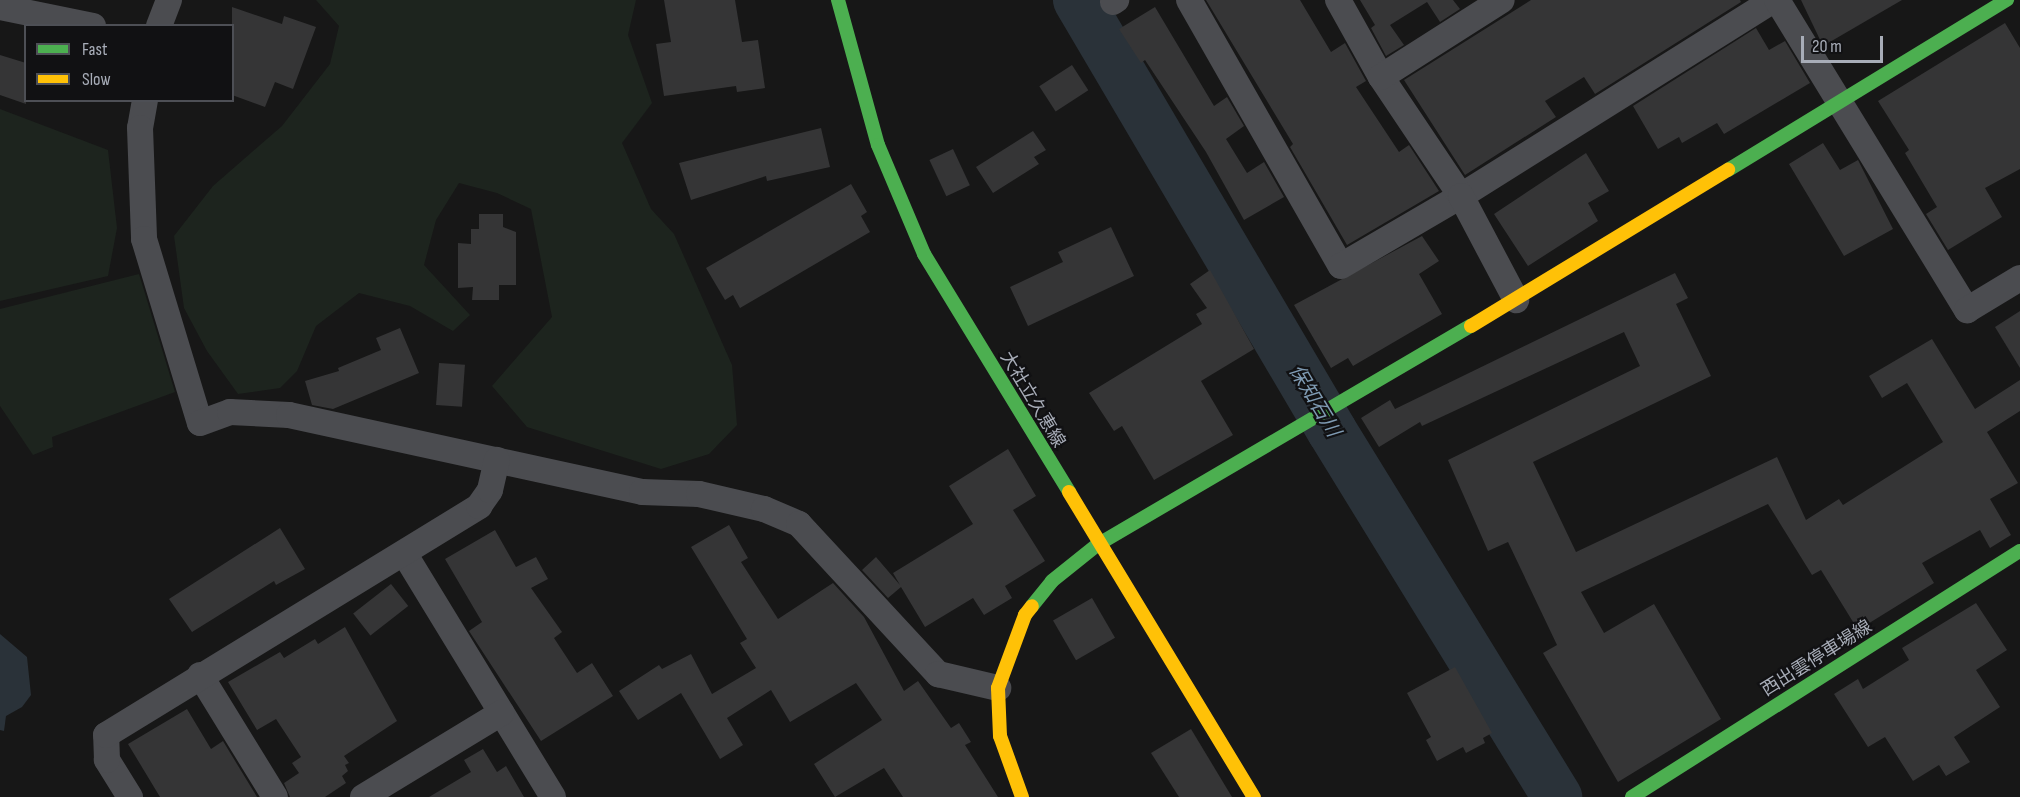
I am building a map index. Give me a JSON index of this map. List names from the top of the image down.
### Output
{
  "streets": {
    "street": ["大社立久恵線", "西出雲停車場線"]
  },
  "water": ["保知石川"],
  "legend": ["Fast", "Slow"],
  "scale_bar": "20 m"
}
